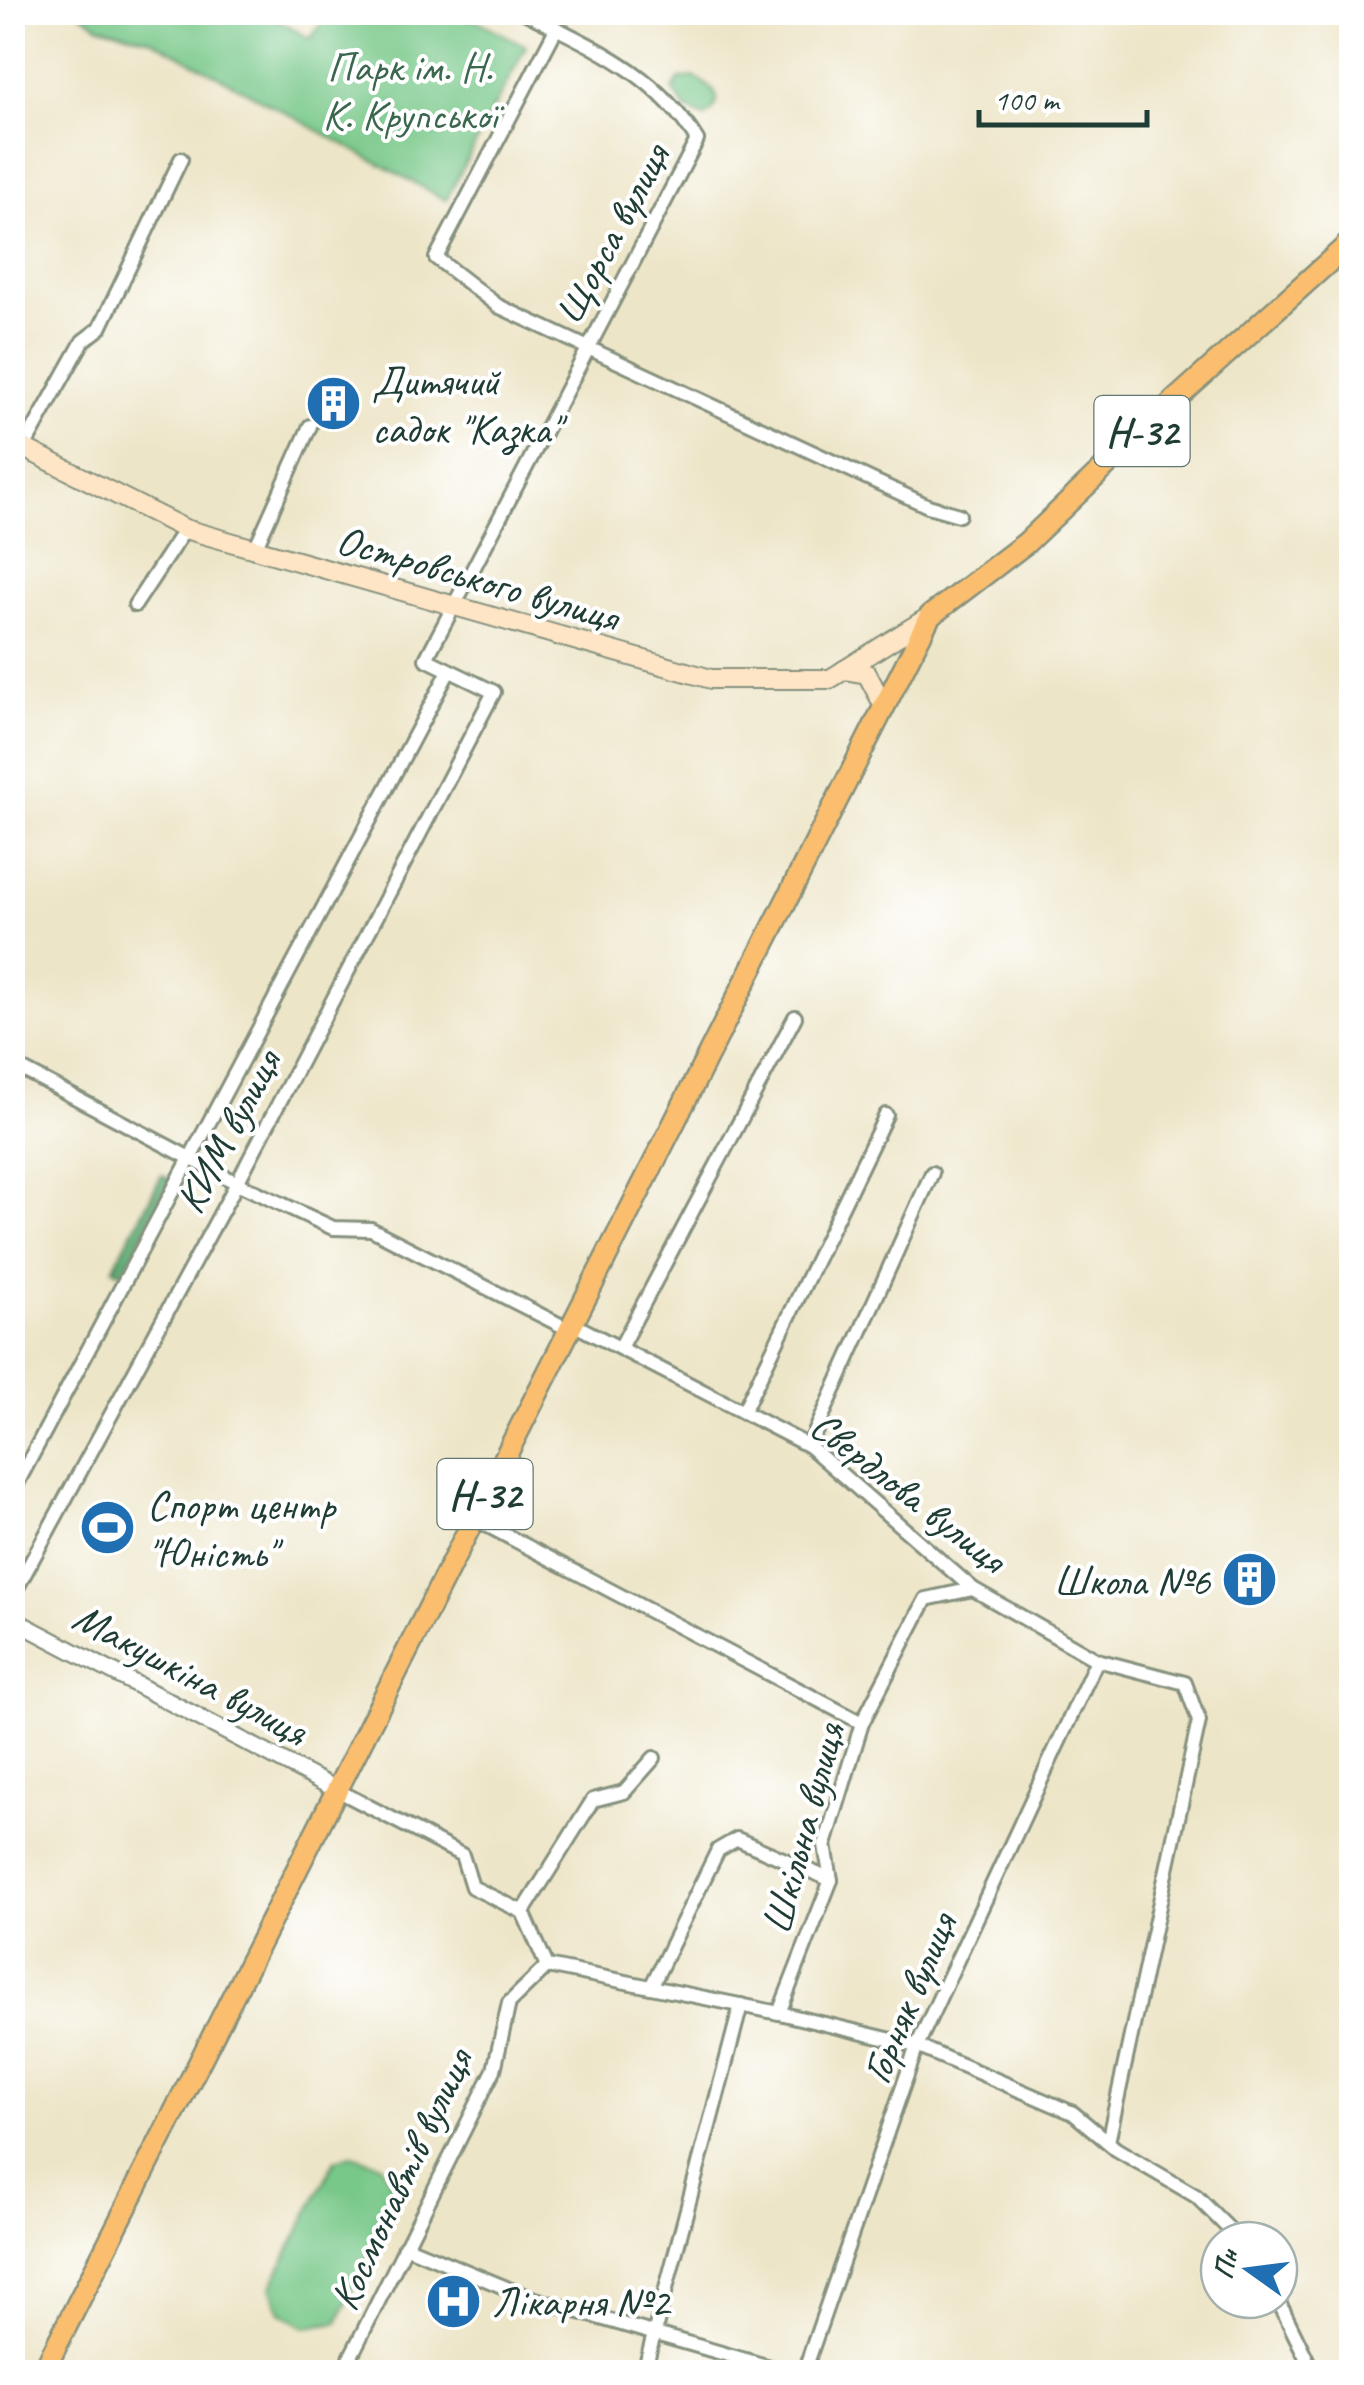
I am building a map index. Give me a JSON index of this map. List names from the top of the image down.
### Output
{
  "streets": {
    "main road": ["Н-32", "Островського вулиця"],
    "street": [
      "Щорса вулиця",
      "КИМ вулиця",
      "Свердлова вулиця",
      "Макушкіна вулиця",
      "Шкільна вулиця",
      "Горняк вулиця",
      "Космонавтів вулиця"
    ]
  },
  "crossings": [
    ["Щорса вулиця", "Островського вулиця"],
    ["Щорса вулиця", "КИМ вулиця"],
    ["Н-32", "Островського вулиця"],
    ["Н-32", "Свердлова вулиця"],
    ["Н-32", "Макушкіна вулиця"],
    ["КИМ вулиця", "Свердлова вулиця"],
    ["Свердлова вулиця", "Шкільна вулиця"],
    ["Свердлова вулиця", "Горняк вулиця"]
  ],
  "parks": ["Парк ім. Н. К. Крупської"],
  "places": {
    "building": ["Дитячий садок \"Казка\"", "Школа №6"],
    "sports": ["Спорт центр \"Юність\""],
    "hospital": ["Лікарня №2"]
  },
  "scale_bar": "100 m",
  "north": "left"
}
